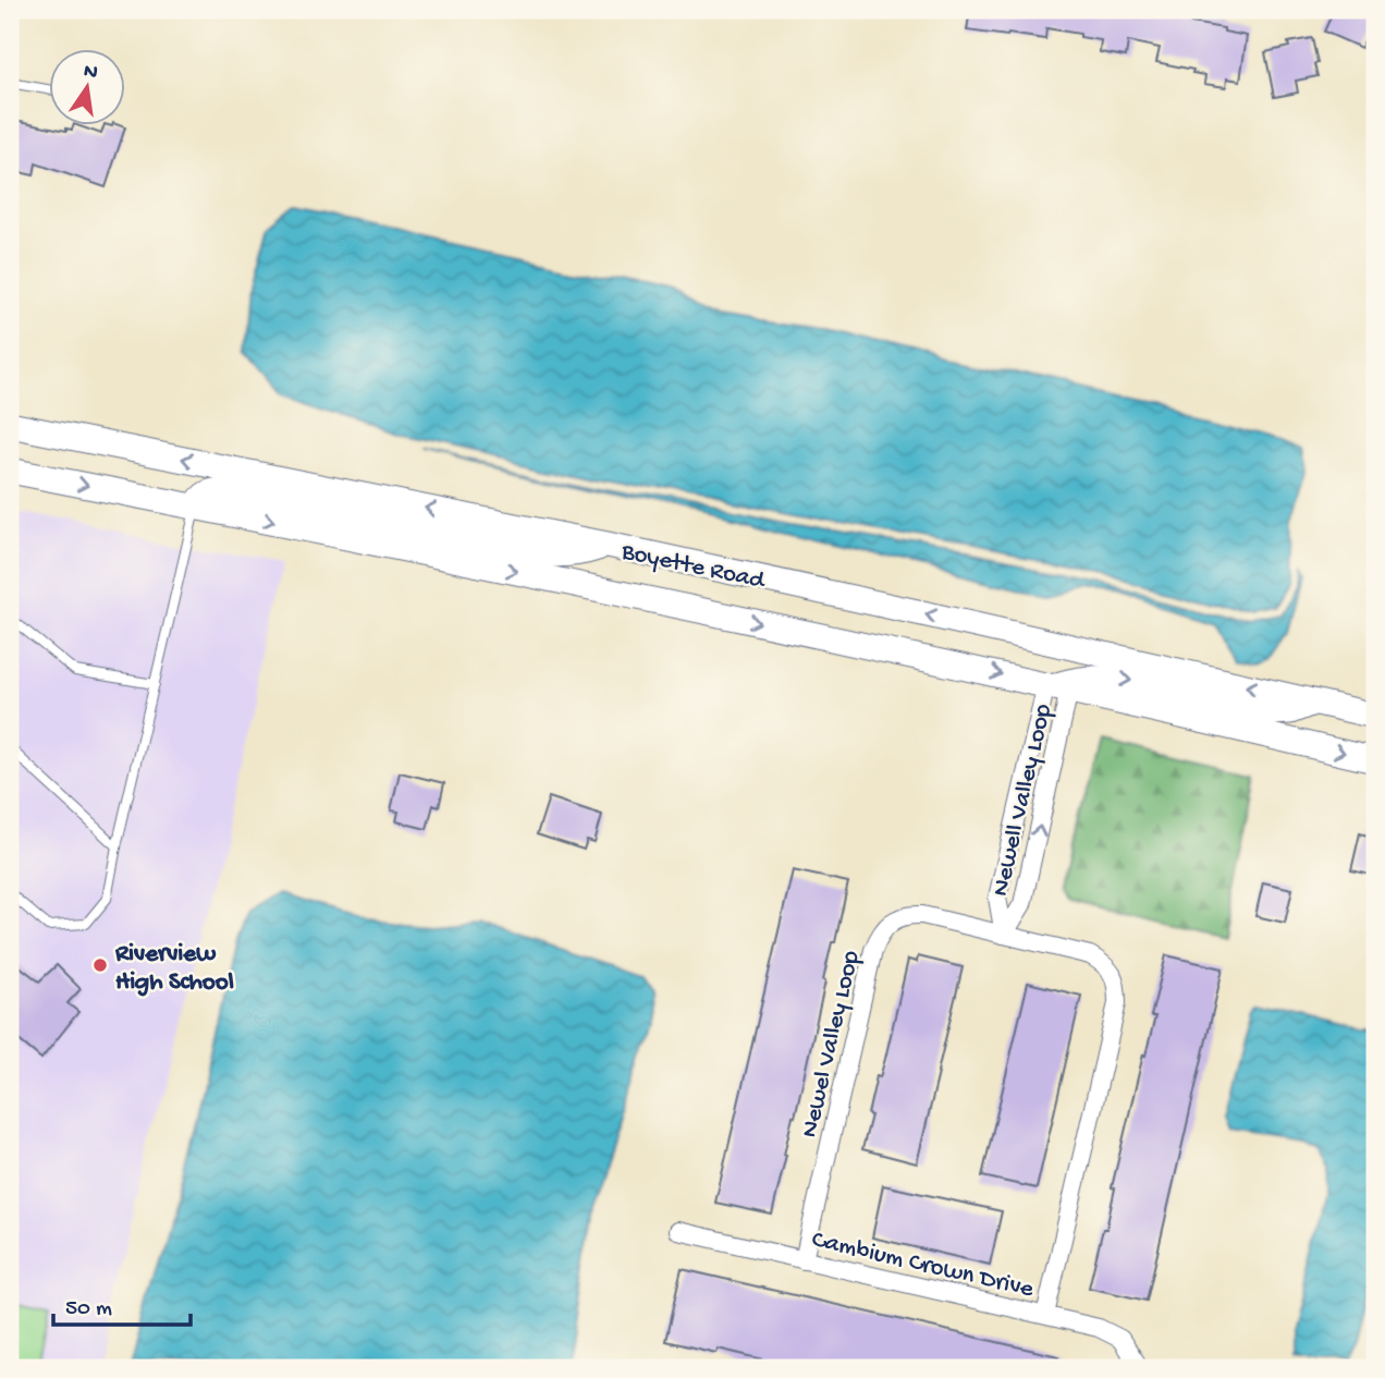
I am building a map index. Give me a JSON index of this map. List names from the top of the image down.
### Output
{
  "streets": {
    "main road": ["Boyette Road"],
    "street": ["Newell Valley Loop", "Newel Valley Loop", "Cambium Crown Drive"]
  },
  "crossings": [
    ["Boyette Road", "Newell Valley Loop"],
    ["Newell Valley Loop", "Newel Valley Loop"],
    ["Newel Valley Loop", "Cambium Crown Drive"]
  ],
  "places": ["Riverview High School"],
  "scale_bar": "50 m",
  "north": "top"
}
